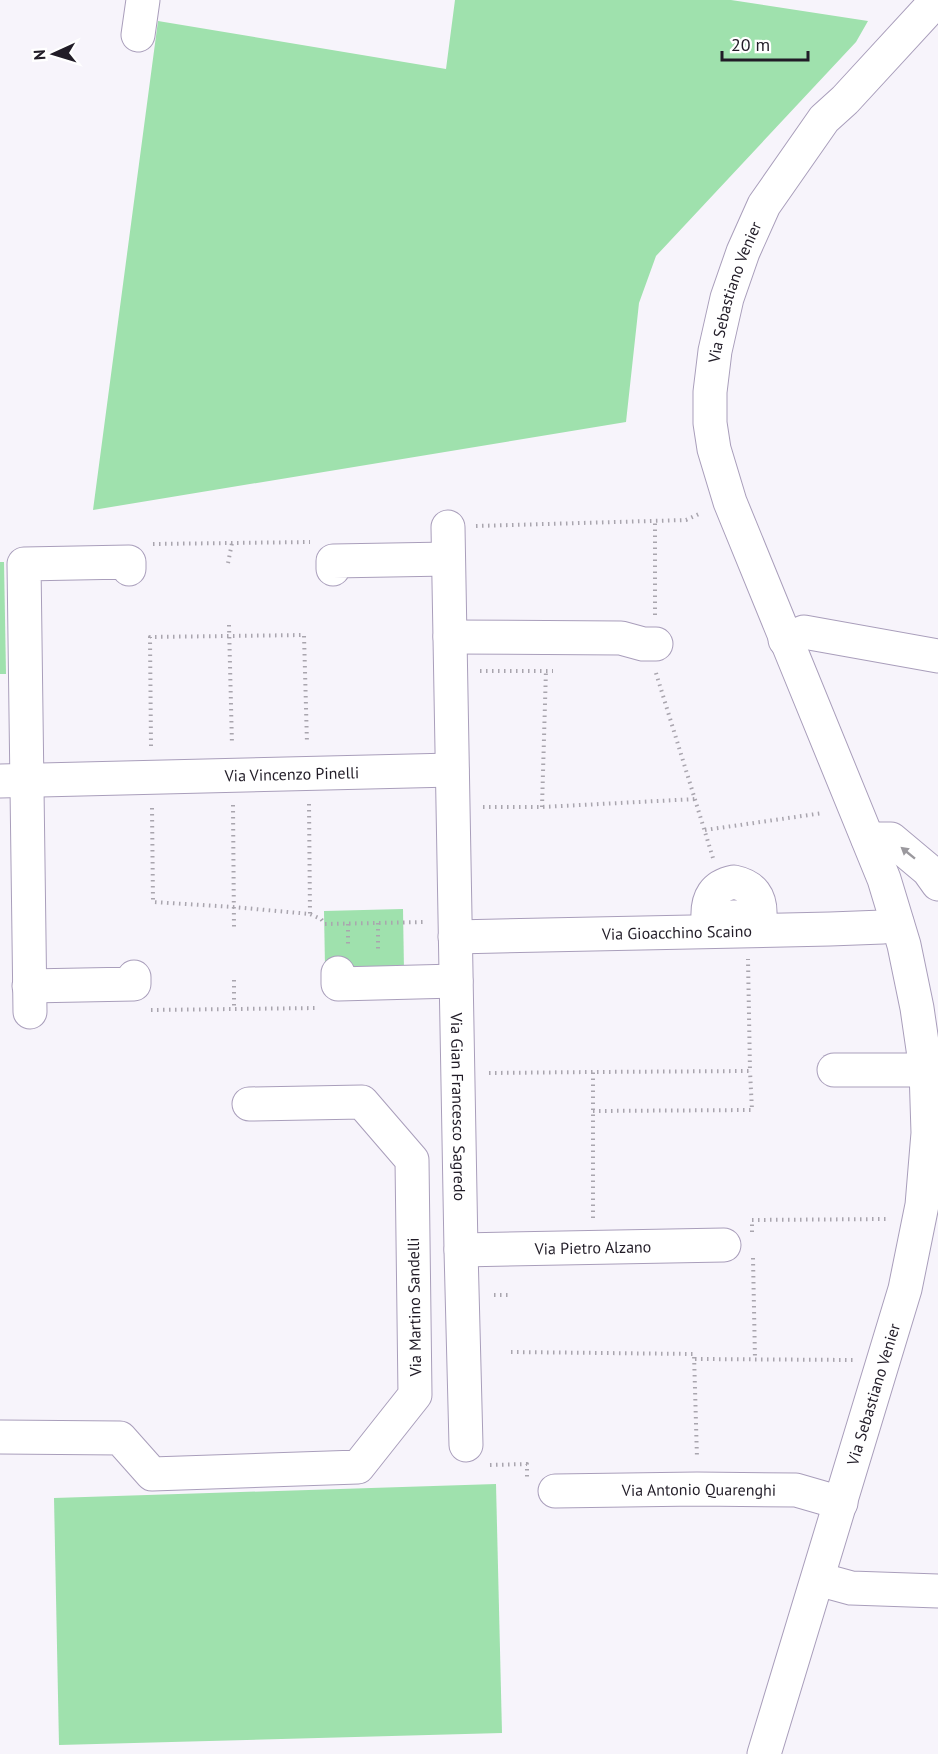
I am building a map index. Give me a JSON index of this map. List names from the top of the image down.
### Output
{
  "streets": {
    "street": [
      "Via Sebastiano Venier",
      "Via Vincenzo Pinelli",
      "Via Gioacchino Scaino",
      "Via Gian Francesco Sagredo",
      "Via Pietro Alzano",
      "Via Martino Sandelli",
      "Via Antonio Quarenghi"
    ]
  },
  "crossings": [
    ["Via Sebastiano Venier", "Via Gioacchino Scaino"],
    ["Via Sebastiano Venier", "Via Antonio Quarenghi"],
    ["Via Vincenzo Pinelli", "Via Gian Francesco Sagredo"],
    ["Via Gioacchino Scaino", "Via Gian Francesco Sagredo"],
    ["Via Gian Francesco Sagredo", "Via Pietro Alzano"]
  ],
  "scale_bar": "20 m",
  "north": "left"
}
